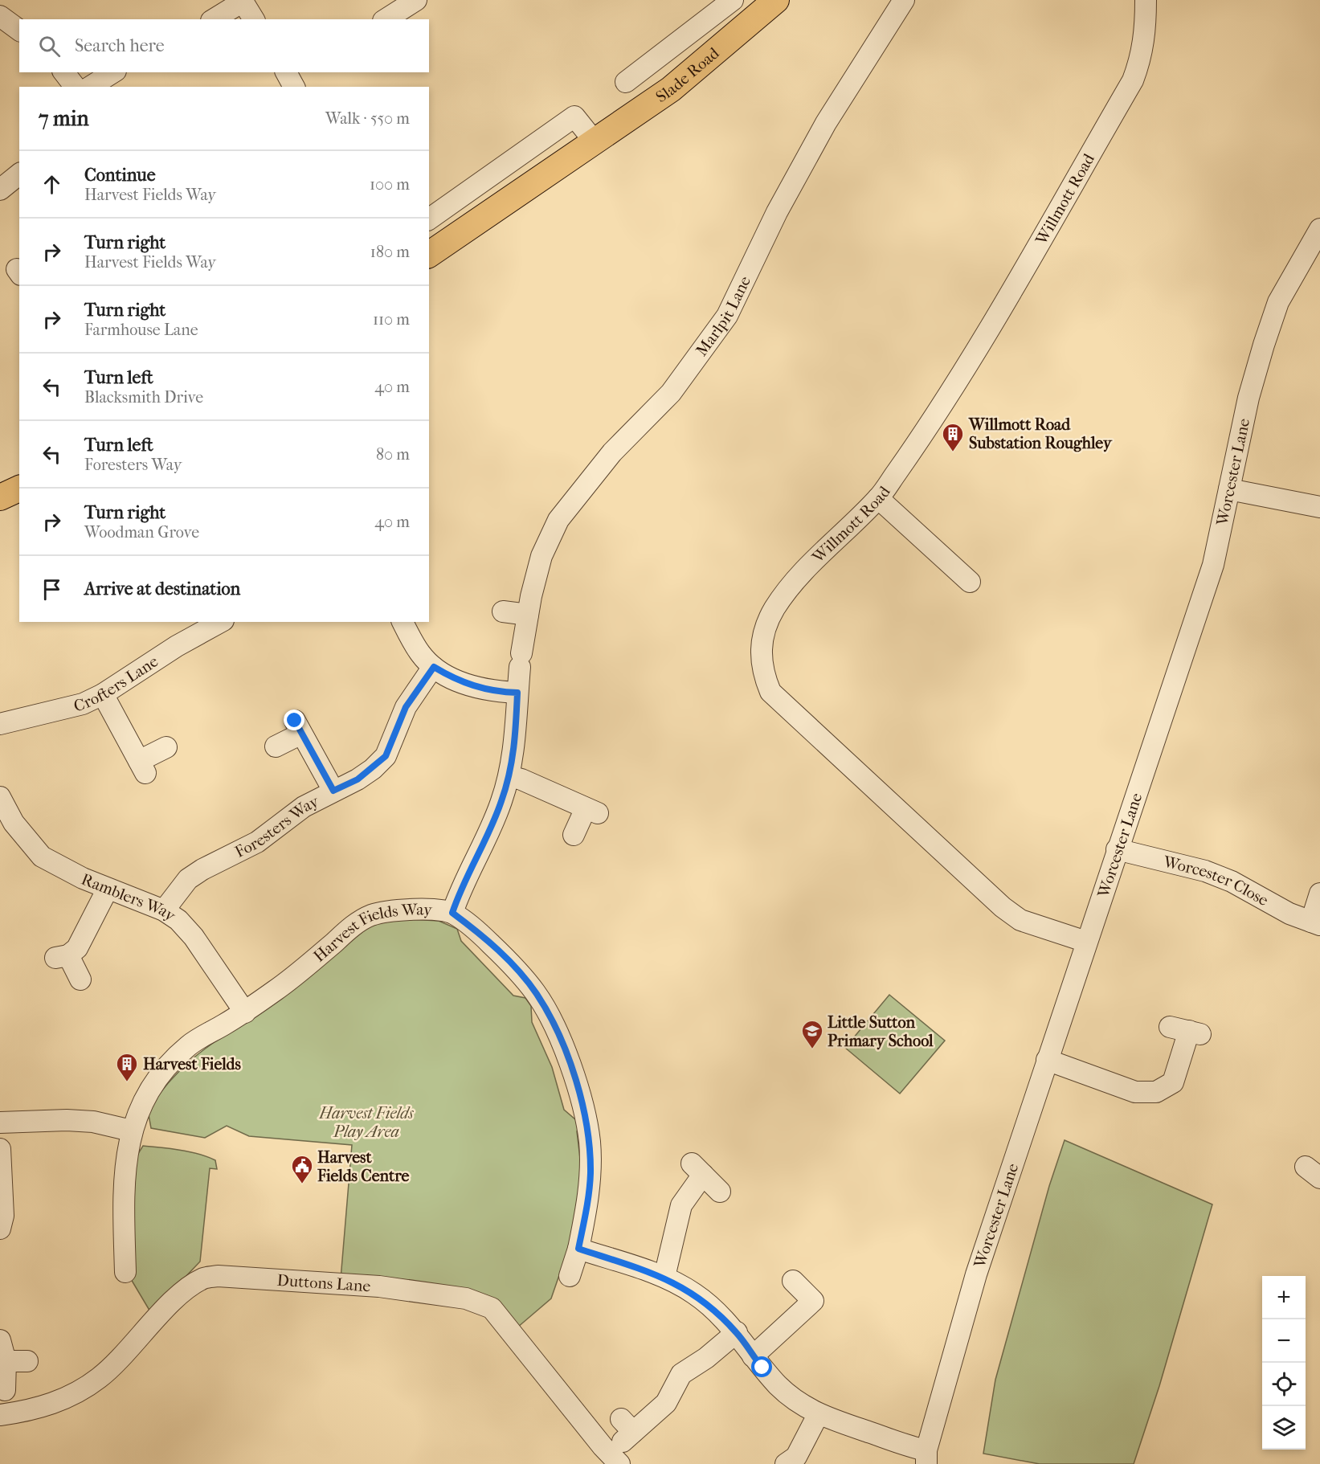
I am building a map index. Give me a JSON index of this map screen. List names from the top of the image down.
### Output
{
  "streets": {
    "main road": ["Slade Road"],
    "street": [
      "Willmott Road",
      "Marlpit Lane",
      "Worcester Lane",
      "Crofters Lane",
      "Foresters Way",
      "Worcester Close",
      "Ramblers Way",
      "Harvest Fields Way",
      "Duttons Lane"
    ]
  },
  "crossings": [
    ["Willmott Road", "Worcester Lane"],
    ["Marlpit Lane", "Harvest Fields Way"],
    ["Worcester Lane", "Worcester Close"],
    ["Foresters Way", "Ramblers Way"],
    ["Ramblers Way", "Harvest Fields Way"]
  ],
  "parks": ["Harvest Fields Play Area"],
  "places": {
    "building": ["Willmott Road Substation Roughley", "Harvest Fields"],
    "school or university": ["Little Sutton Primary School"],
    "public building": ["Harvest Fields Centre"]
  },
  "page": {
    "search": "Search here",
    "heading": ["7 min", "Walk · 550 m"],
    "list": [
      ["Continue", "Harvest Fields Way", "100 m"],
      ["Turn right", "Harvest Fields Way", "180 m"],
      ["Turn right", "Farmhouse Lane", "110 m"],
      ["Turn left", "Blacksmith Drive", "40 m"],
      ["Turn left", "Foresters Way", "80 m"],
      ["Turn right", "Woodman Grove", "40 m"],
      "Arrive at destination"
    ],
    "map_buttons": ["+", "−"]
  }
}
